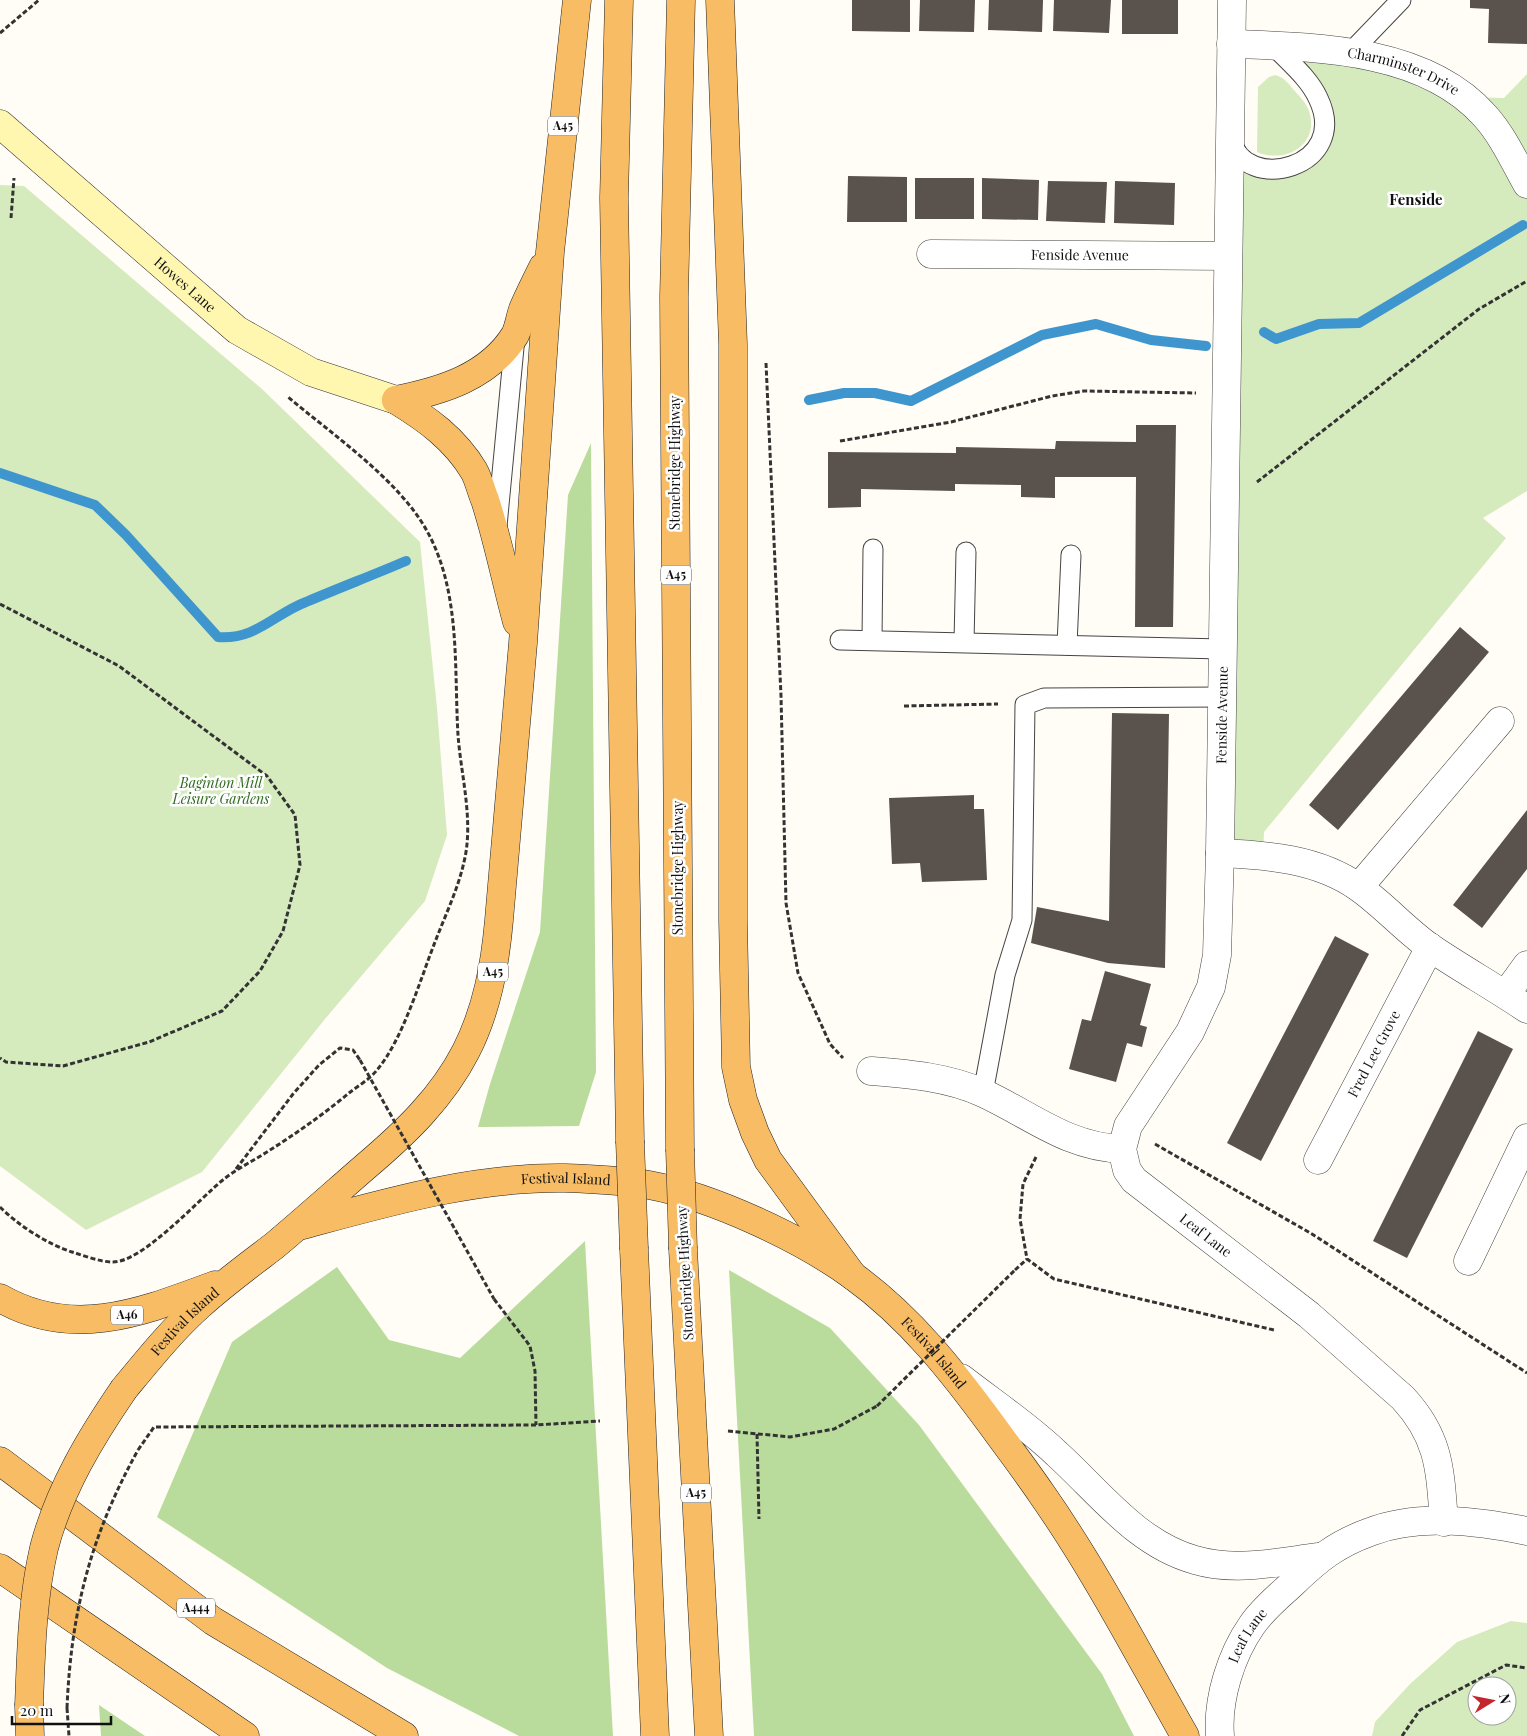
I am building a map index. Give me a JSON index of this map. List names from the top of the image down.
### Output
{
  "streets": {
    "highway": [
      "A45",
      "Stonebridge Highway",
      "Festival Island",
      "A46",
      "A444"
    ],
    "main road": ["Howes Lane"],
    "street": [
      "Charminster Drive",
      "Fenside Avenue",
      "Fred Lee Grove",
      "Leaf Lane"
    ]
  },
  "crossings": [
    ["Charminster Drive", "Fenside Avenue"],
    ["A45", "Festival Island"],
    ["Fenside Avenue", "Leaf Lane"],
    ["Festival Island", "Leaf Lane"],
    ["Festival Island", "A46"]
  ],
  "districts": ["Fenside"],
  "parks": ["Baginton Mill Leisure Gardens"],
  "scale_bar": "20 m",
  "north": "right"
}
